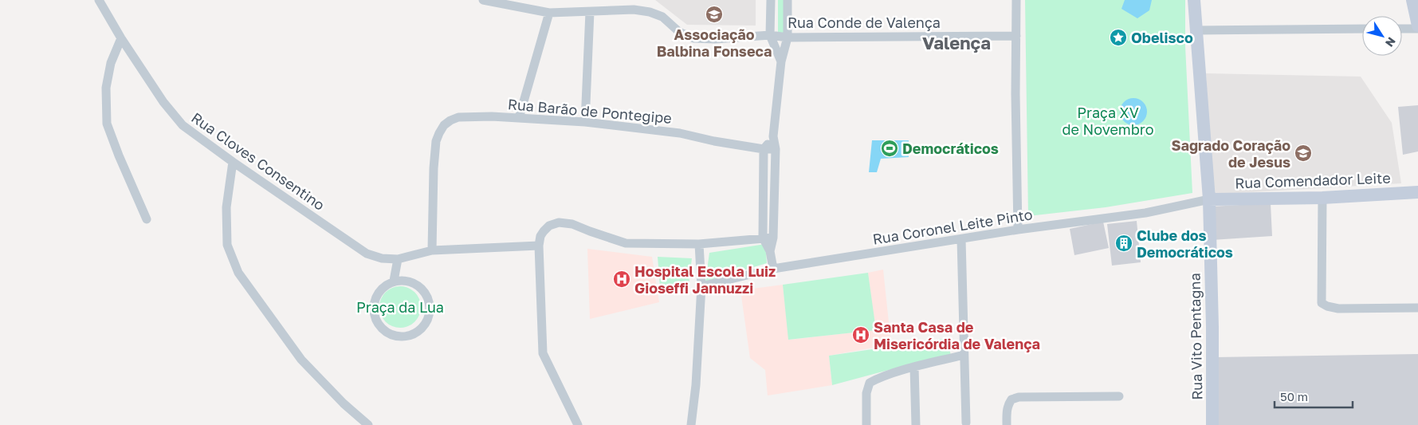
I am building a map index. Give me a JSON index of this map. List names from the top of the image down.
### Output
{
  "streets": {
    "street": [
      "Rua Conde de Valença",
      "Rua Barão de Pontegipe",
      "Rua Cloves Consentino",
      "Rua Comendador Leite",
      "Rua Coronel Leite Pinto",
      "Rua Vito Pentagna"
    ]
  },
  "crossings": [
    ["Rua Barão de Pontegipe", "Rua Cloves Consentino"],
    ["Rua Comendador Leite", "Rua Coronel Leite Pinto"],
    ["Rua Comendador Leite", "Rua Vito Pentagna"],
    ["Rua Coronel Leite Pinto", "Rua Vito Pentagna"]
  ],
  "districts": ["Valença"],
  "parks": ["Praça XV de Novembro", "Praça da Lua"],
  "places": {
    "school or university": ["Associação Balbina Fonseca", "Sagrado Coração de Jesus"],
    "place": ["Obelisco"],
    "sports": ["Democráticos"],
    "building": ["Clube dos Democráticos"],
    "hospital": ["Hospital Escola Luiz Gioseffi Jannuzzi", "Santa Casa de Misericórdia de Valença"]
  },
  "scale_bar": "50 m",
  "north": "bottom right"
}
